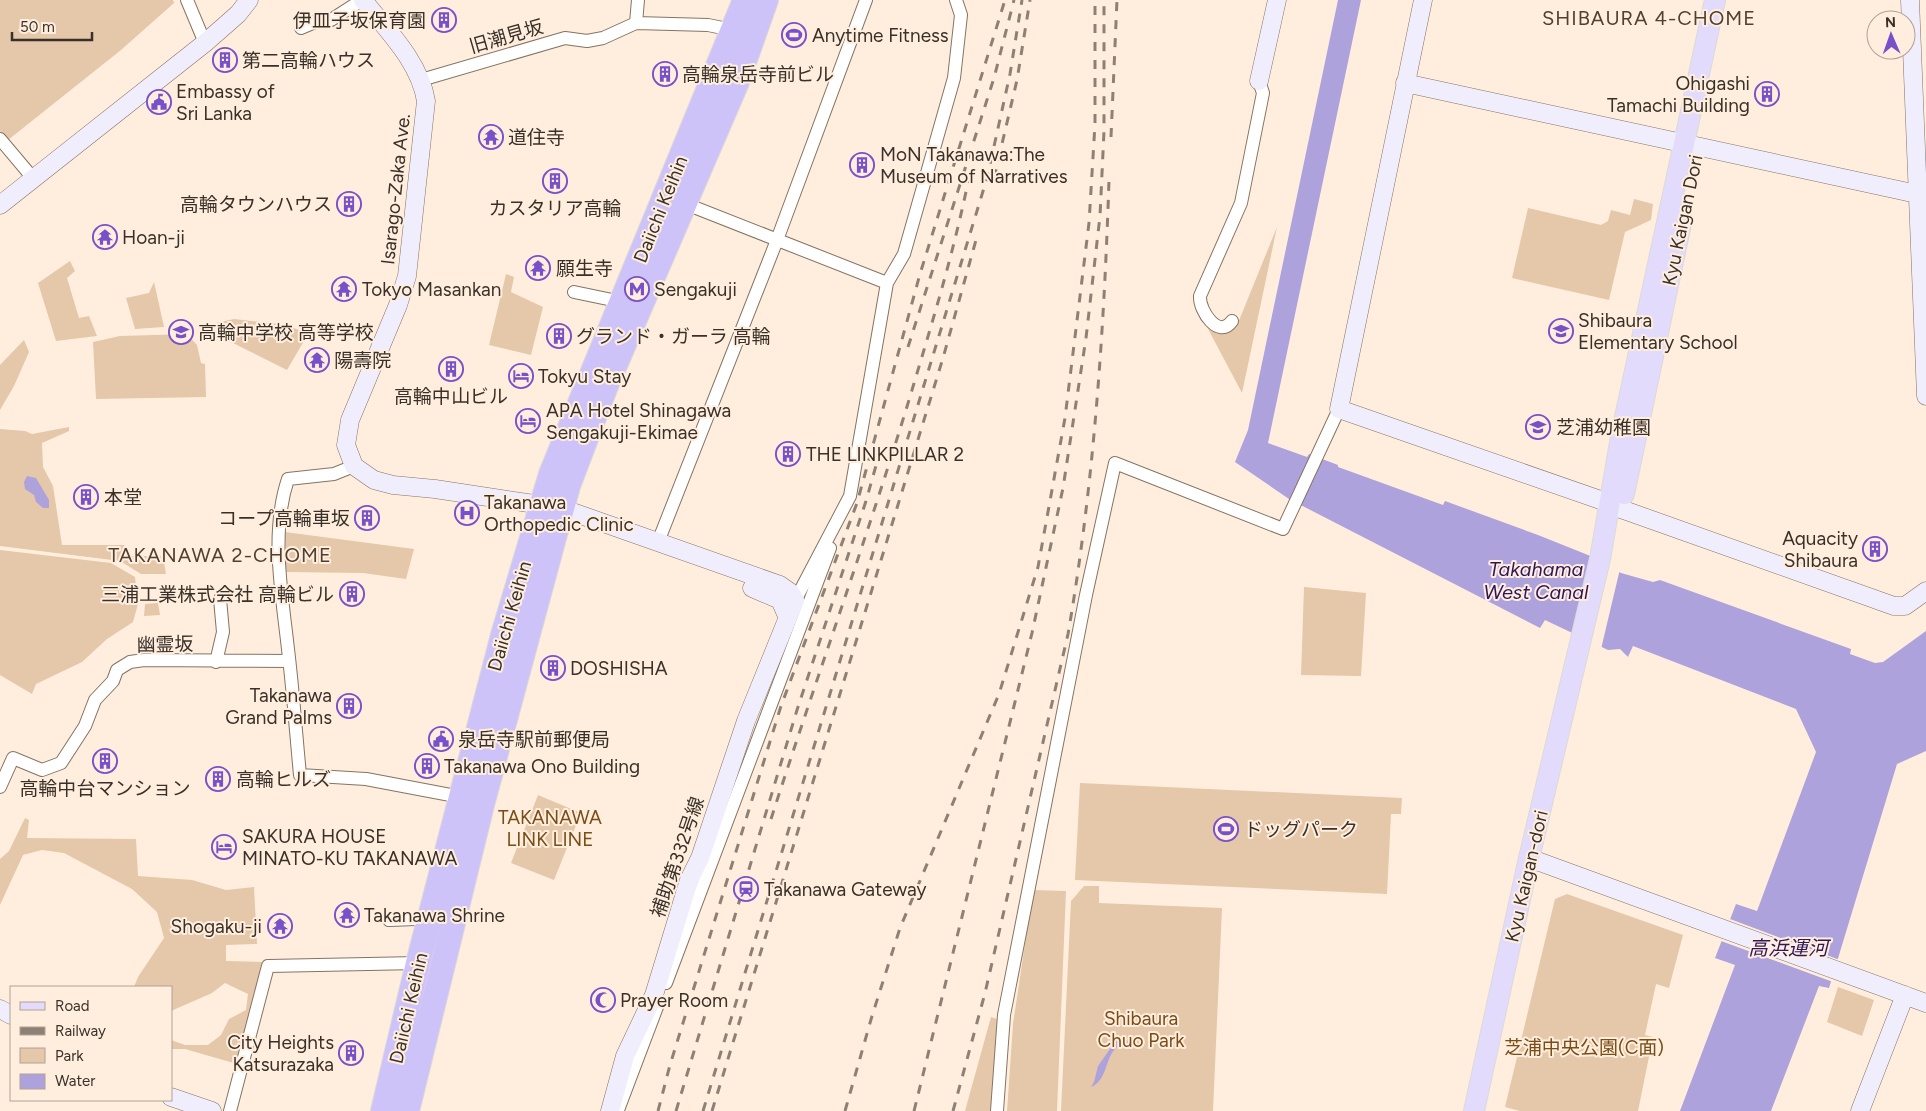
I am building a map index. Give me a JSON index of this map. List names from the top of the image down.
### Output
{
  "streets": {
    "highway": ["Daiichi Keihin"],
    "main road": ["Kyu Kaigan Dori", "Kyu Kaigan-dori"],
    "street": [
      "旧潮見坂",
      "Isarago-Zaka Ave.",
      "幽霊坂",
      "補助第332号線"
    ]
  },
  "crossings": [
    ["旧潮見坂", "Isarago-Zaka Ave."],
    ["Daiichi Keihin", "補助第332号線"],
    ["Kyu Kaigan Dori", "Kyu Kaigan-dori"]
  ],
  "districts": ["SHIBAURA 4-CHOME", "TAKANAWA 2-CHOME"],
  "water": ["Takahama West Canal", "高浜運河"],
  "parks": ["TAKANAWA LINK LINE", "Shibaura Chuo Park", "芝浦中央公園(C面)"],
  "places": {
    "building": [
      "伊皿子坂保育園",
      "第二高輪ハウス",
      "高輪泉岳寺前ビル",
      "Ohigashi Tamachi Building",
      "MoN Takanawa:The Museum of Narratives",
      "カスタリア高輪",
      "高輪タウンハウス",
      "グランド・ガーラ 高輪",
      "高輪中山ビル",
      "THE LINKPILLAR 2",
      "本堂",
      "コープ高輪車坂",
      "Aquacity Shibaura",
      "三浦工業株式会社 高輪ビル",
      "DOSHISHA",
      "Takanawa Grand Palms",
      "高輪中台マンション",
      "Takanawa Ono Building",
      "高輪ヒルズ",
      "City Heights Katsurazaka"
    ],
    "sports": ["Anytime Fitness", "ドッグパーク"],
    "public building": ["Embassy of Sri Lanka", "泉岳寺駅前郵便局"],
    "temple": [
      "道住寺",
      "Hoan-ji",
      "願生寺",
      "Tokyo Masankan",
      "陽壽院",
      "Takanawa Shrine",
      "Shogaku-ji"
    ],
    "metro station": ["Sengakuji"],
    "school or university": ["Shibaura Elementary School", "高輪中学校 高等学校", "芝浦幼稚園"],
    "hotel": ["Tokyu Stay", "APA Hotel Shinagawa Sengakuji-Ekimae", "SAKURA HOUSE MINATO-KU TAKANAWA"],
    "hospital": ["Takanawa Orthopedic Clinic"],
    "station": ["Takanawa Gateway"],
    "mosque": ["Prayer Room"]
  },
  "legend": [
    "Road",
    "Railway",
    "Park",
    "Water"
  ],
  "scale_bar": "50 m",
  "north": "top"
}
